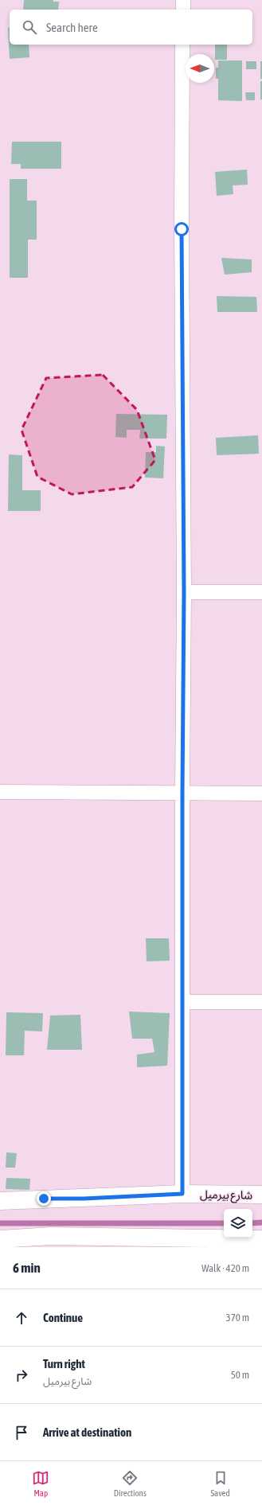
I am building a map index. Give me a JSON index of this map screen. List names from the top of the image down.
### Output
{
  "streets": {
    "street": ["شارع بيرميل"]
  },
  "north": "left",
  "page": {
    "search": "Search here",
    "heading": ["6 min", "Walk · 420 m"],
    "list": [
      ["Continue", "370 m"],
      ["Turn right", "شارع بيرميل", "50 m"],
      "Arrive at destination"
    ],
    "nav": ["Map", "Directions", "Saved"]
  }
}
